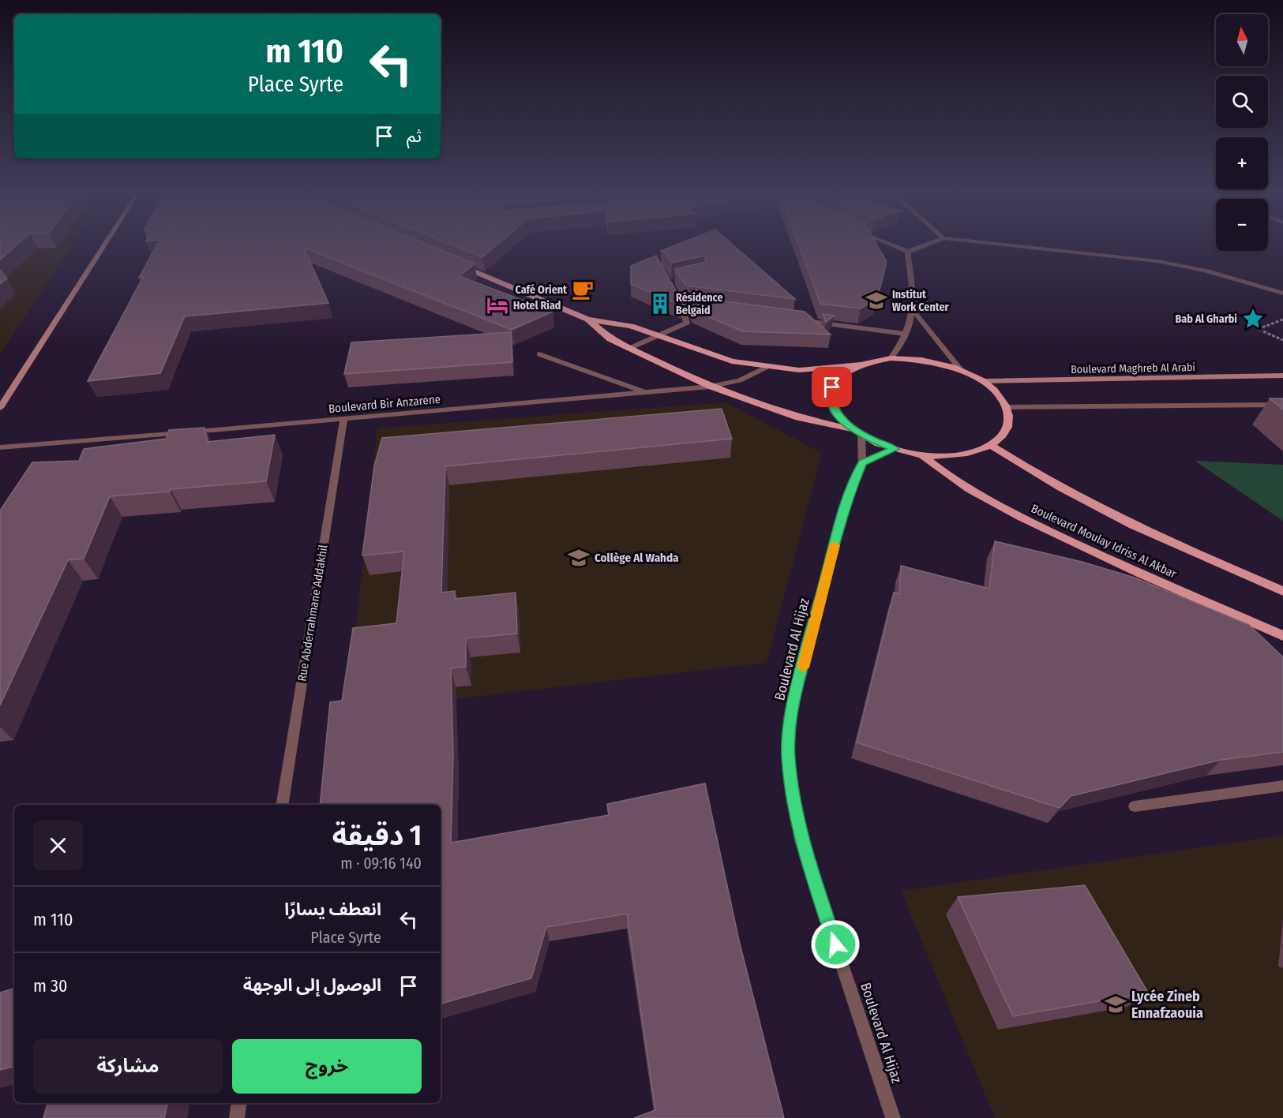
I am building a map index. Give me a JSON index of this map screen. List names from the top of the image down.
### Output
{
  "streets": {
    "main road": ["Boulevard Maghreb Al Arabi", "Boulevard Moulay Idriss Al Akbar"],
    "street": ["Boulevard Bir Anzarene", "Rue Abderrahmane Addakhil", "Boulevard Al Hijaz"]
  },
  "crossings": [
    ["Boulevard Bir Anzarene", "Rue Abderrahmane Addakhil"]
  ],
  "places": {
    "cafe": ["Café Orient"],
    "school or university": ["Institut Work Center", "Collège Al Wahda", "Lycée Zineb Ennafzaouia"],
    "building": ["Résidence Belgaid"],
    "hotel": ["Hotel Riad"],
    "place": ["Bab Al Gharbi"]
  },
  "north": "top",
  "page": {
    "map_buttons": ["+", "−"],
    "turn": ["110 m", "Place Syrte"],
    "then": "ثم",
    "heading": ["1 دقيقة", "140 m · 09:16"],
    "list": [
      {
        "name": "انعطف يسارًا",
        "note": "Place Syrte",
        "value": "110 m"
      },
      {
        "name": "الوصول إلى الوجهة",
        "value": "30 m"
      }
    ],
    "buttons": ["خروج", "مشاركة"]
  }
}
